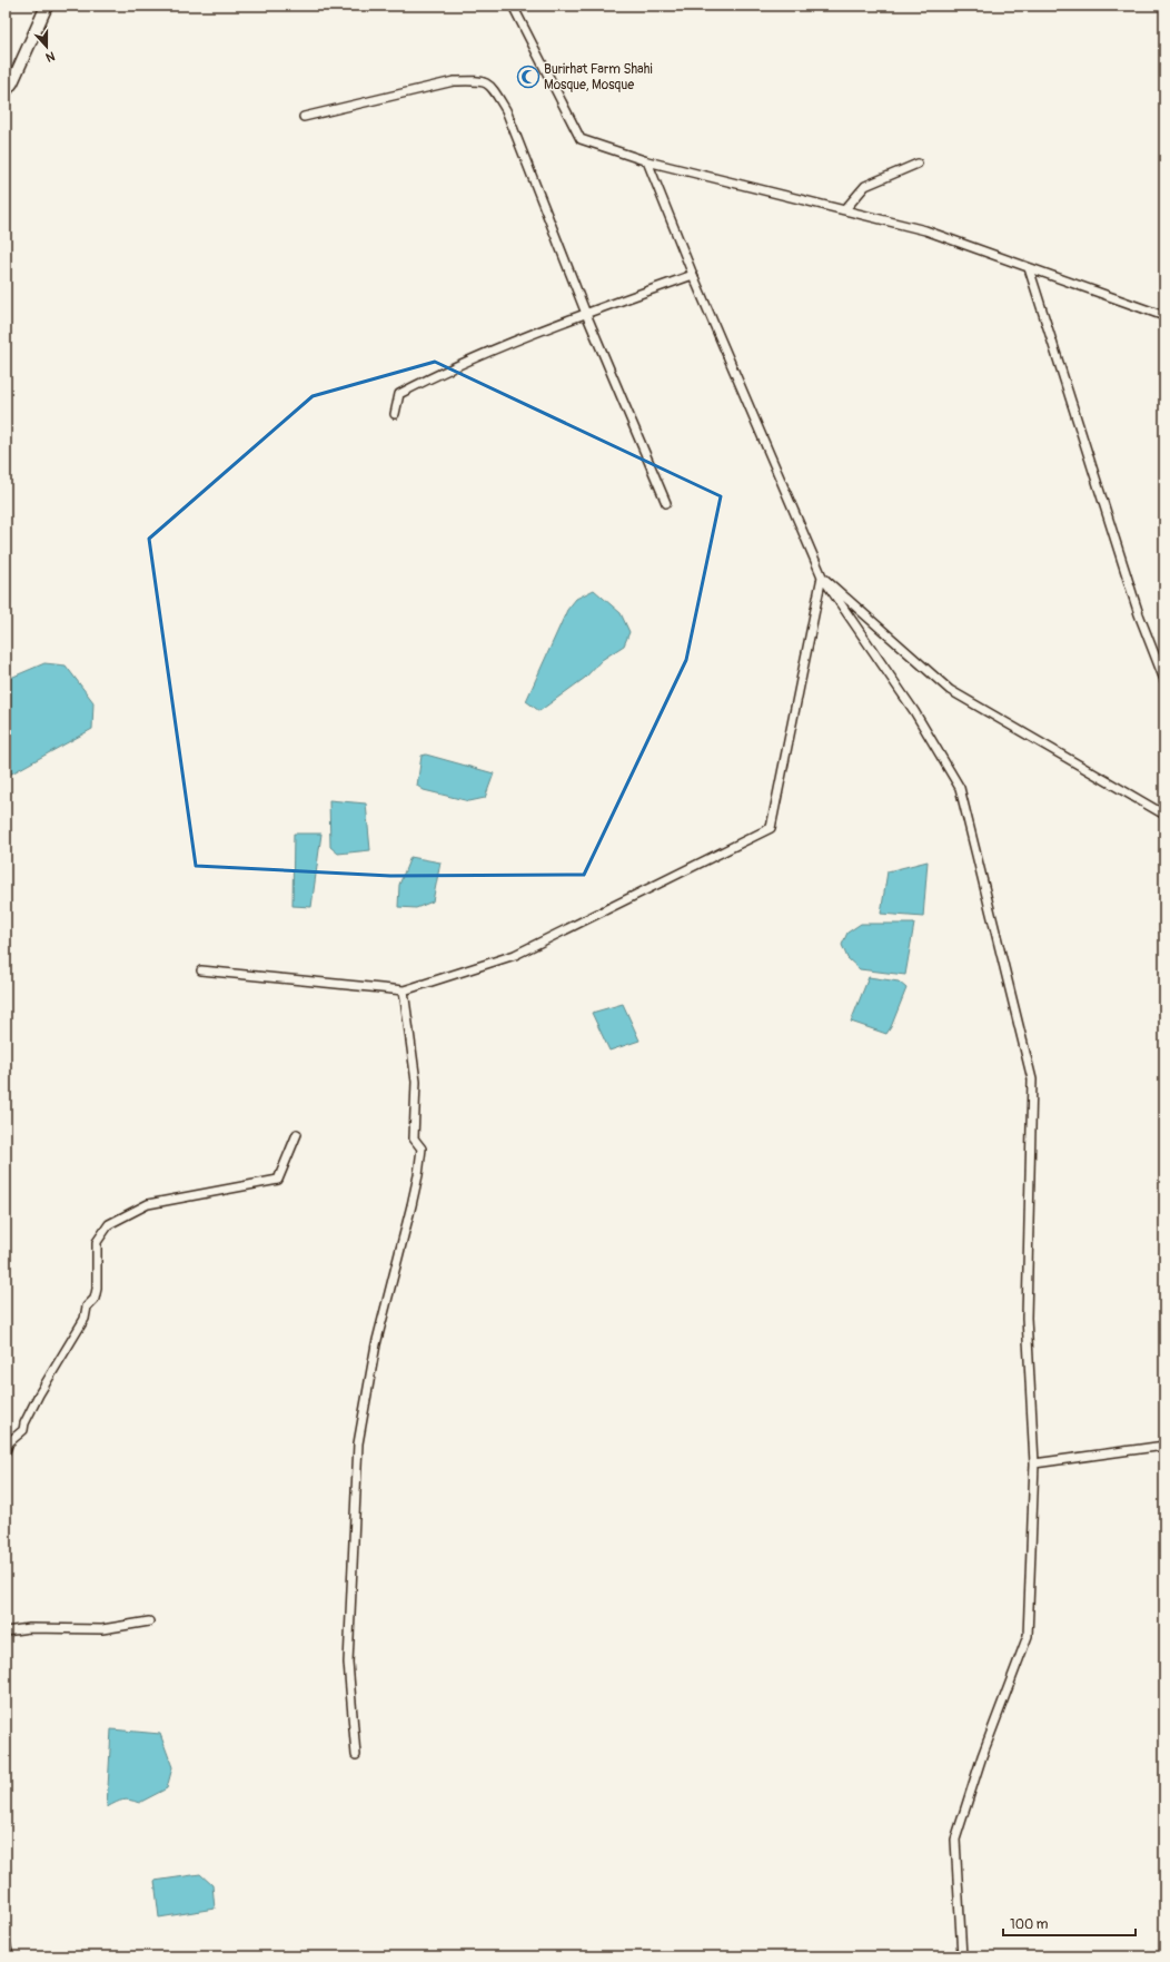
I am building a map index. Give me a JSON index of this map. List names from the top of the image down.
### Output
{
  "places": {
    "mosque": ["Burirhat Farm Shahi Mosque, Mosque"]
  },
  "scale_bar": "100 m",
  "north": "bottom"
}
